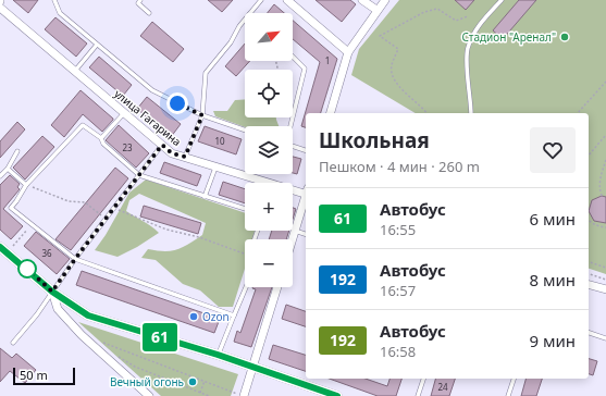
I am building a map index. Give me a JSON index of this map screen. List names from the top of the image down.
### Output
{
  "streets": {
    "street": ["улица Гагарина"]
  },
  "places": ["Стадион \"Аренал\"", "Ozon", "Вечный огонь"],
  "lines": ["bus line 61"],
  "house_numbers": [
    "1",
    "10",
    "23",
    "36",
    "24"
  ],
  "scale_bar": "50 m",
  "north": "top right",
  "page": {
    "on_map": "61",
    "map_buttons": ["+", "−"],
    "heading": ["Школьная", "Пешком · 4 мин · 260 m"],
    "list": [
      {
        "mark": "61",
        "name": "Автобус",
        "note": "16:55",
        "value": "6 мин"
      },
      {
        "mark": "192",
        "name": "Автобус",
        "note": "16:57",
        "value": "8 мин"
      },
      {
        "mark": "192",
        "name": "Автобус",
        "note": "16:58",
        "value": "9 мин"
      }
    ],
    "scale": "50 m"
  }
}
